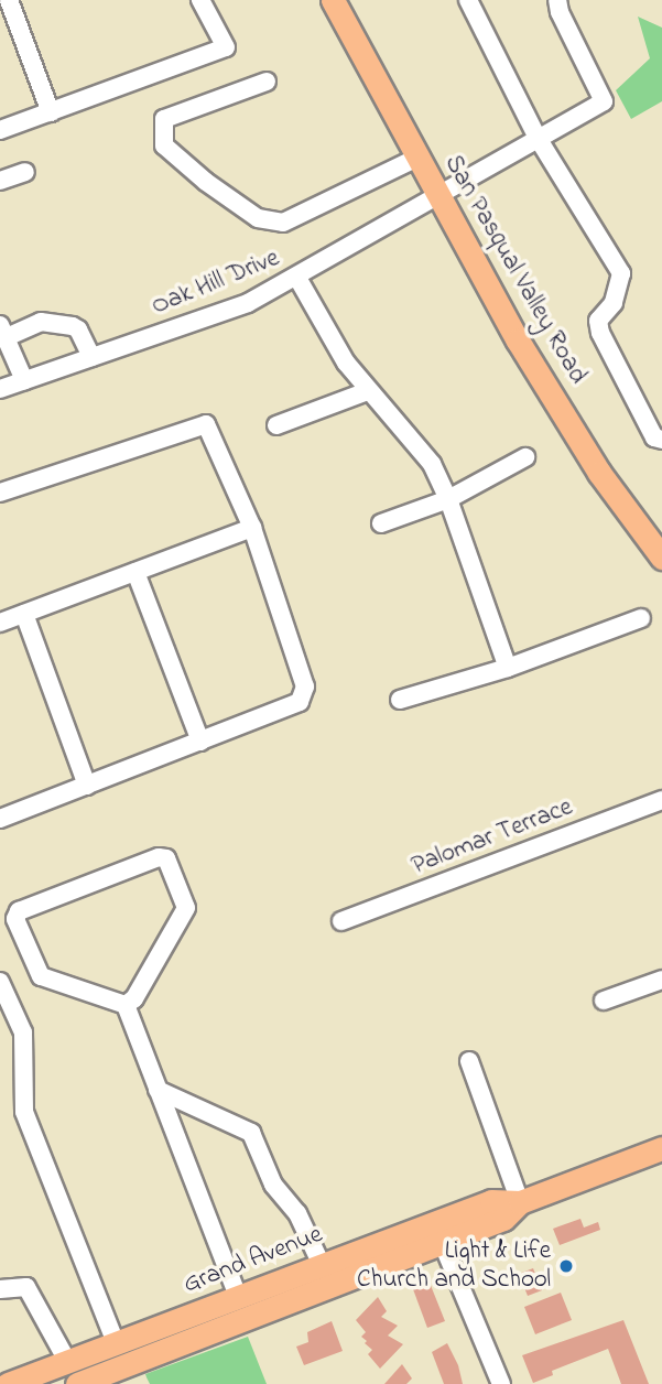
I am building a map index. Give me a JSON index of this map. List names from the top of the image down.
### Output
{
  "streets": {
    "main road": ["San Pasqual Valley Road", "Grand Avenue"],
    "street": ["Oak Hill Drive", "Palomar Terrace"]
  },
  "crossings": [
    ["San Pasqual Valley Road", "Oak Hill Drive"]
  ],
  "places": ["Light & Life Church and School"]
}
